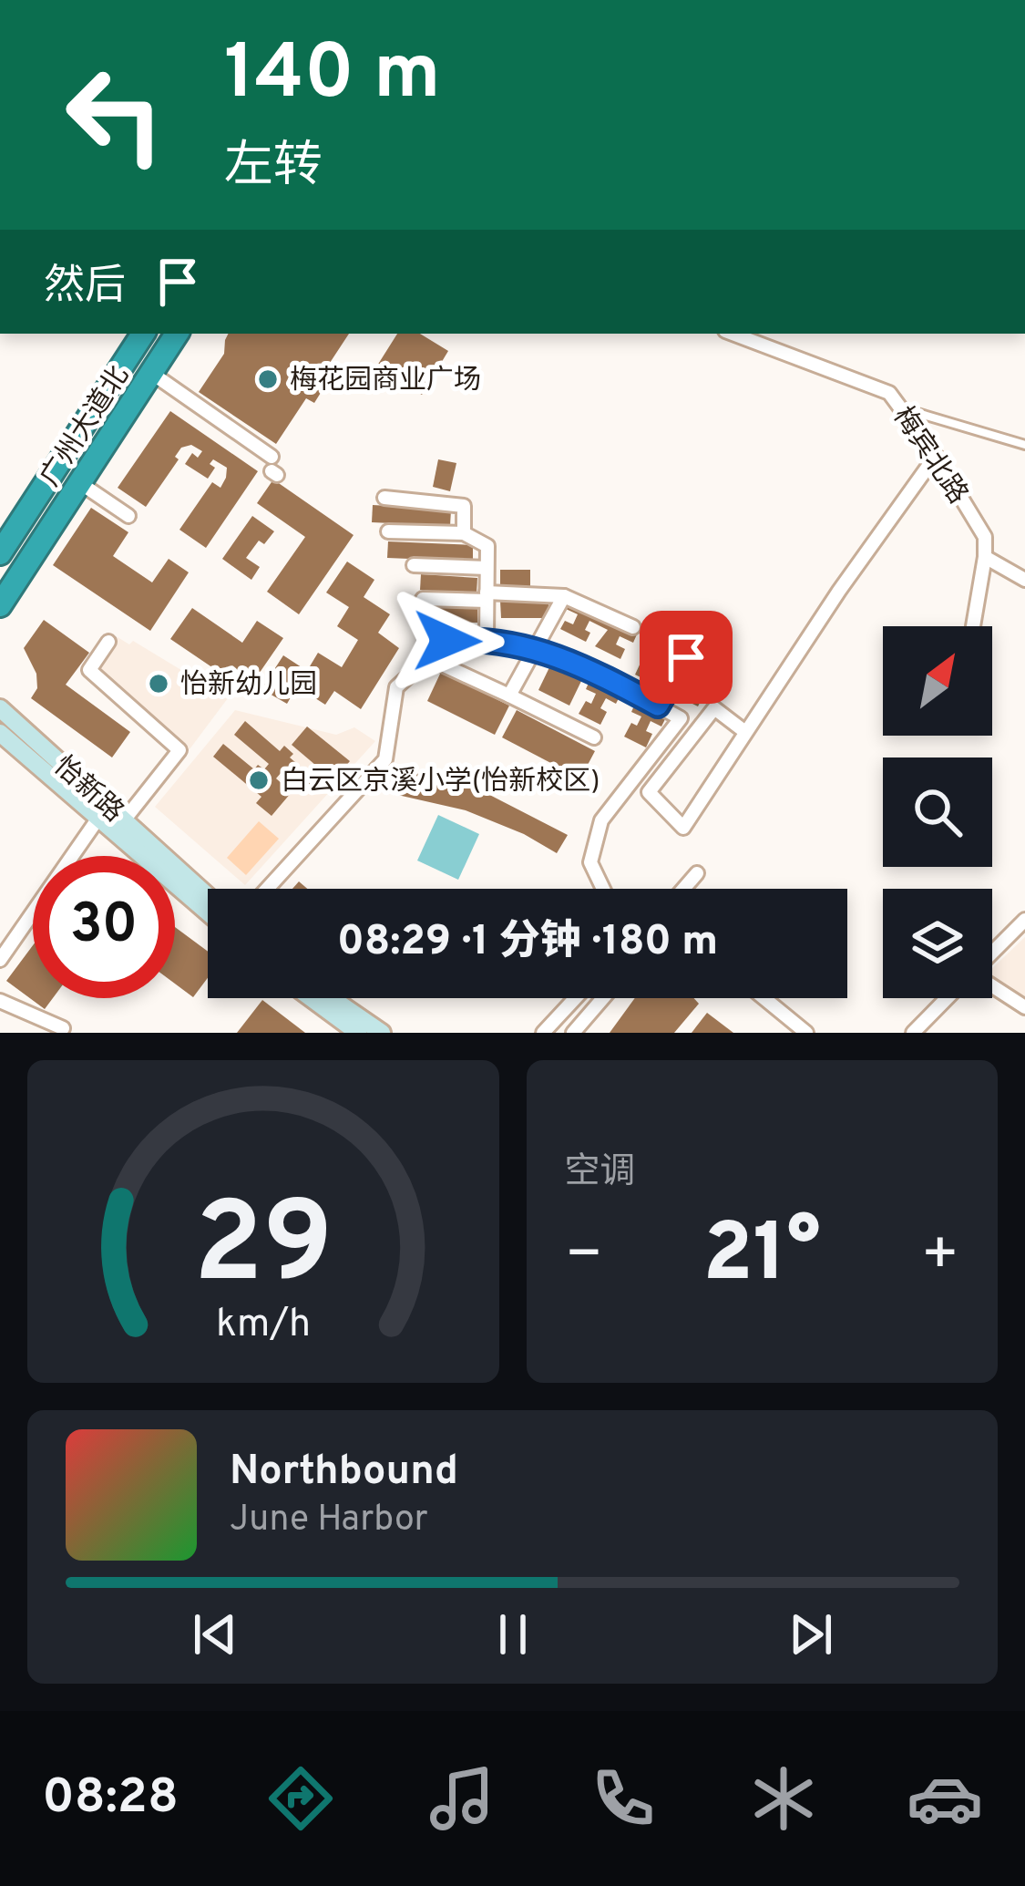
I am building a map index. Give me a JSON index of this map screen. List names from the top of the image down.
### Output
{
  "streets": {
    "highway": ["广州大道北"],
    "main road": ["怡新路"],
    "street": ["梅宾北路"]
  },
  "places": ["梅花园商业广场", "怡新幼儿园", "白云区京溪小学(怡新校区)"],
  "north": "top right",
  "page": {
    "turn": ["140 m", "左转"],
    "then": "然后",
    "limit": "30",
    "trip": "08:29 · 1 分钟 · 180 m",
    "tile": "空调",
    "heat": ["−", "21°", "+"],
    "song": ["Northbound", "June Harbor"],
    "tabs": "08:28",
    "gauge": ["29", "km/h"]
  }
}
